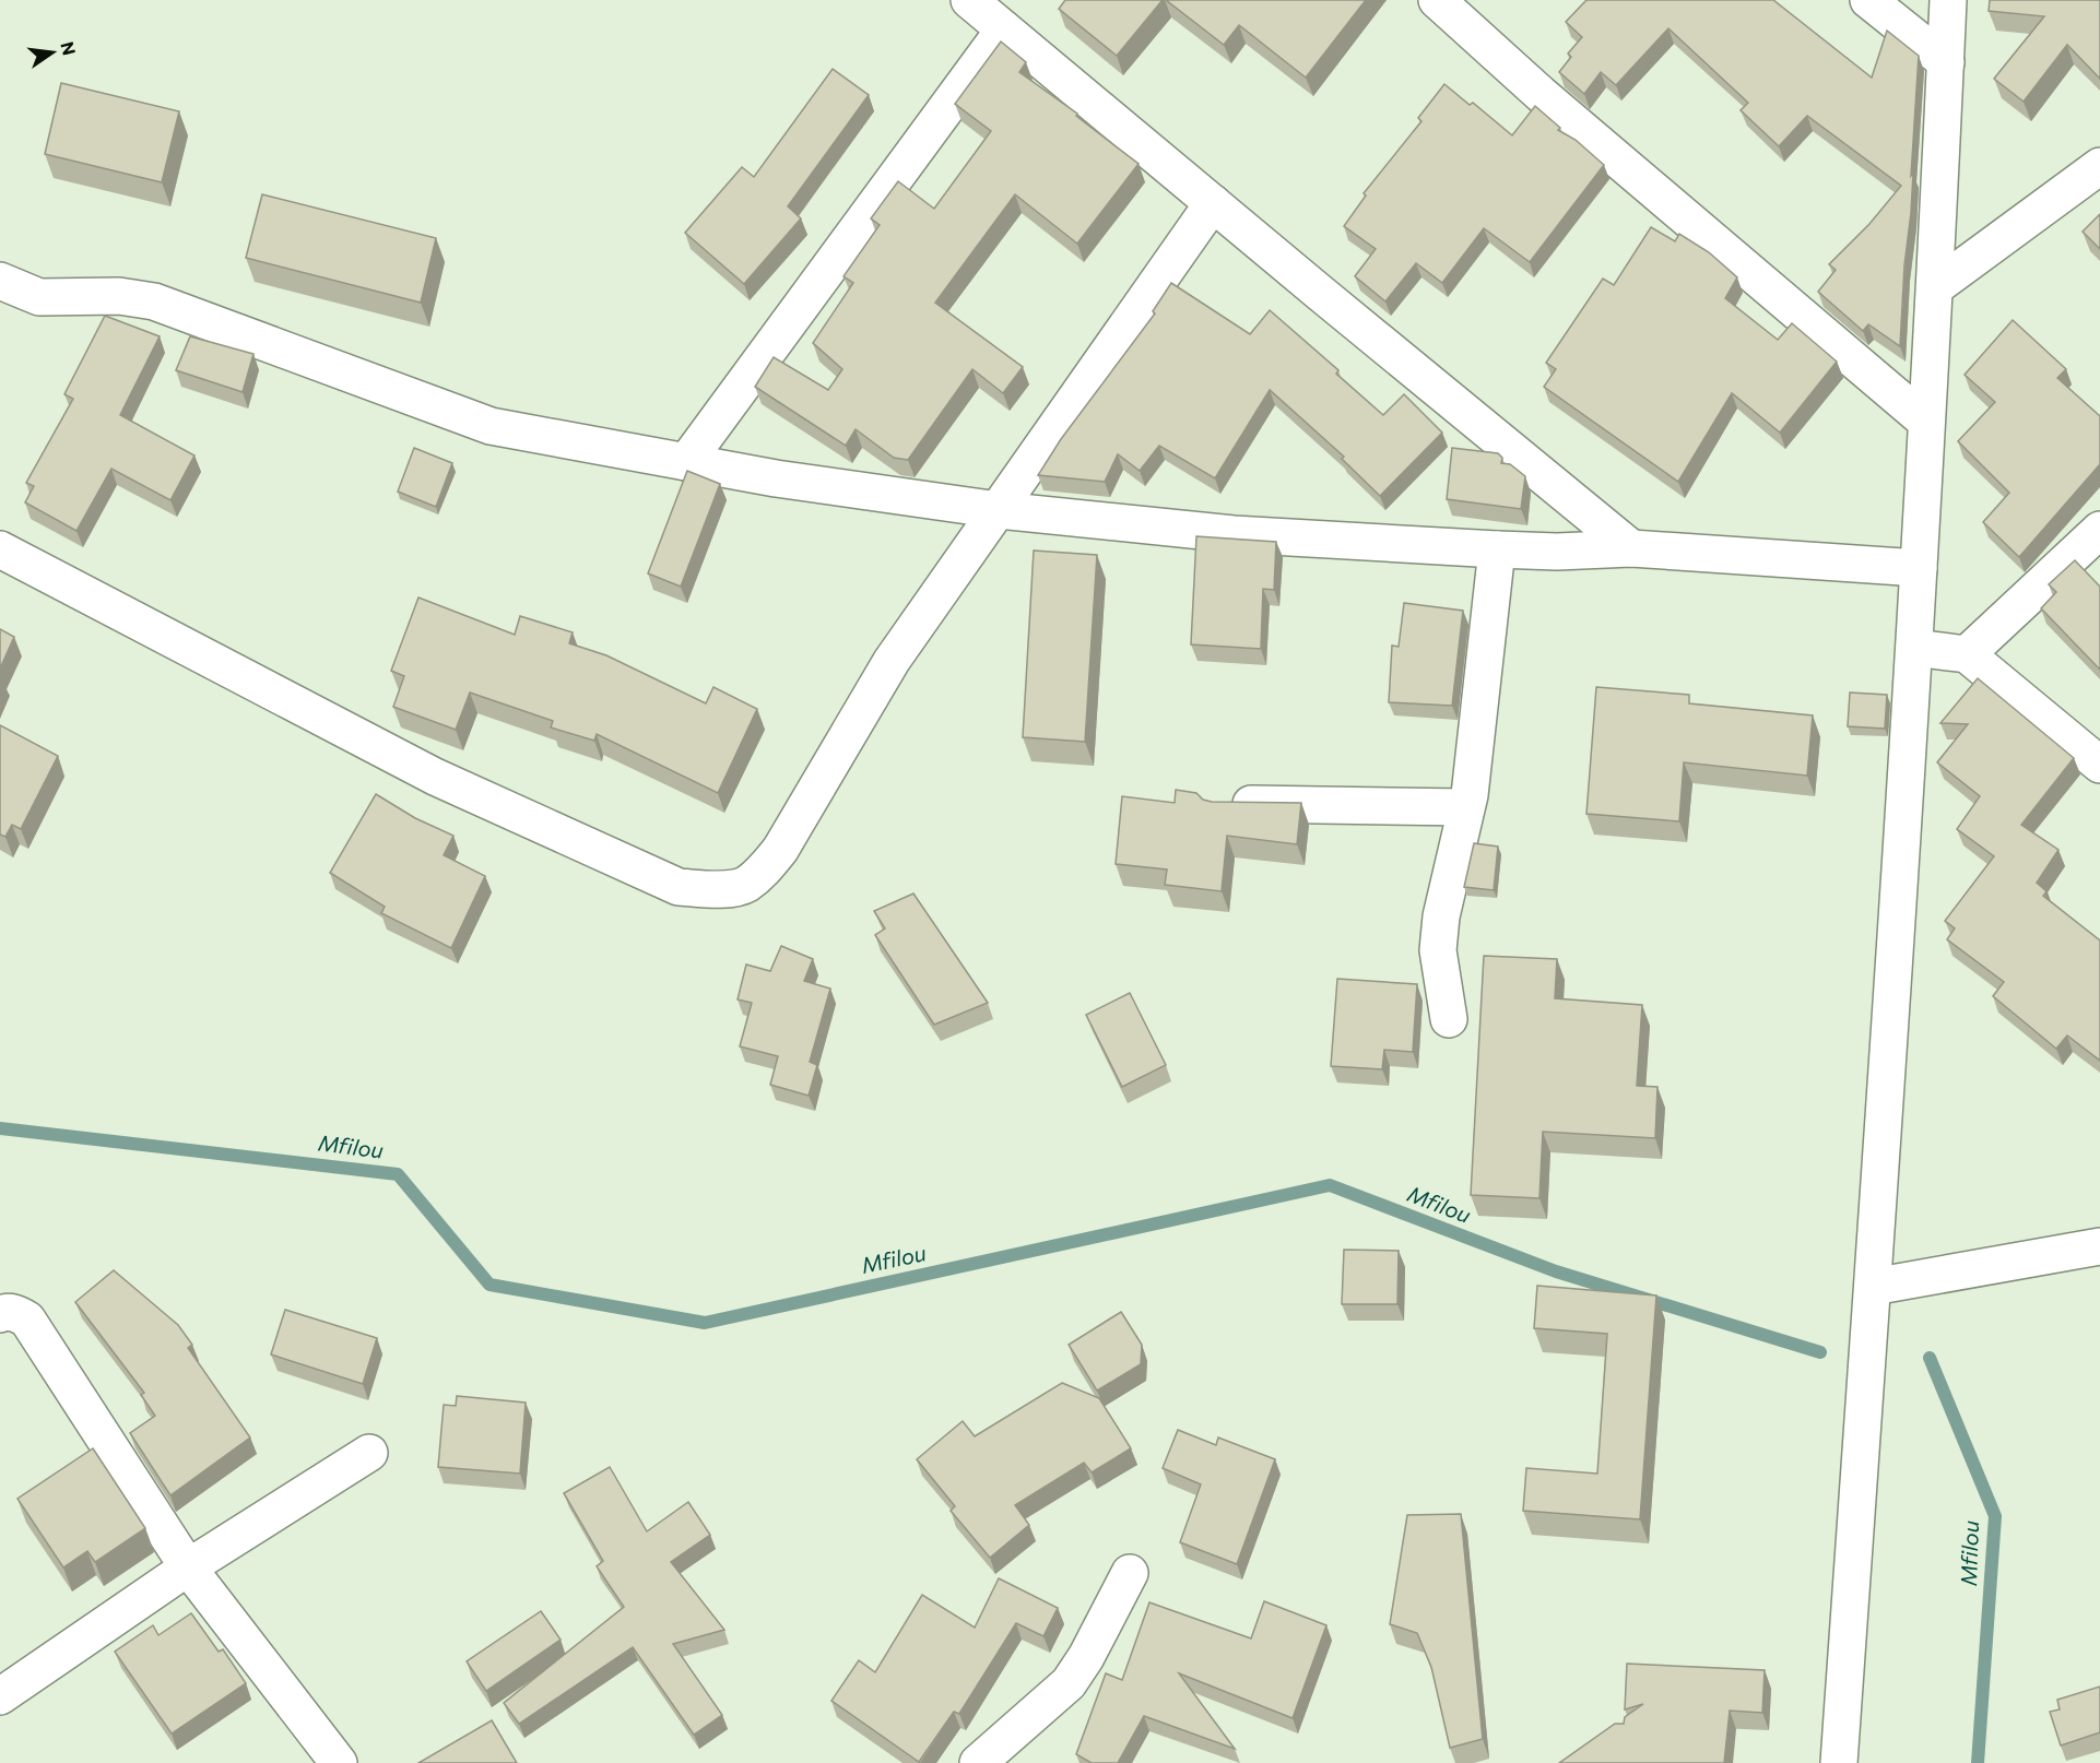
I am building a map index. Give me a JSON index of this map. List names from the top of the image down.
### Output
{
  "water": ["Mfilou"],
  "north": "right"
}
